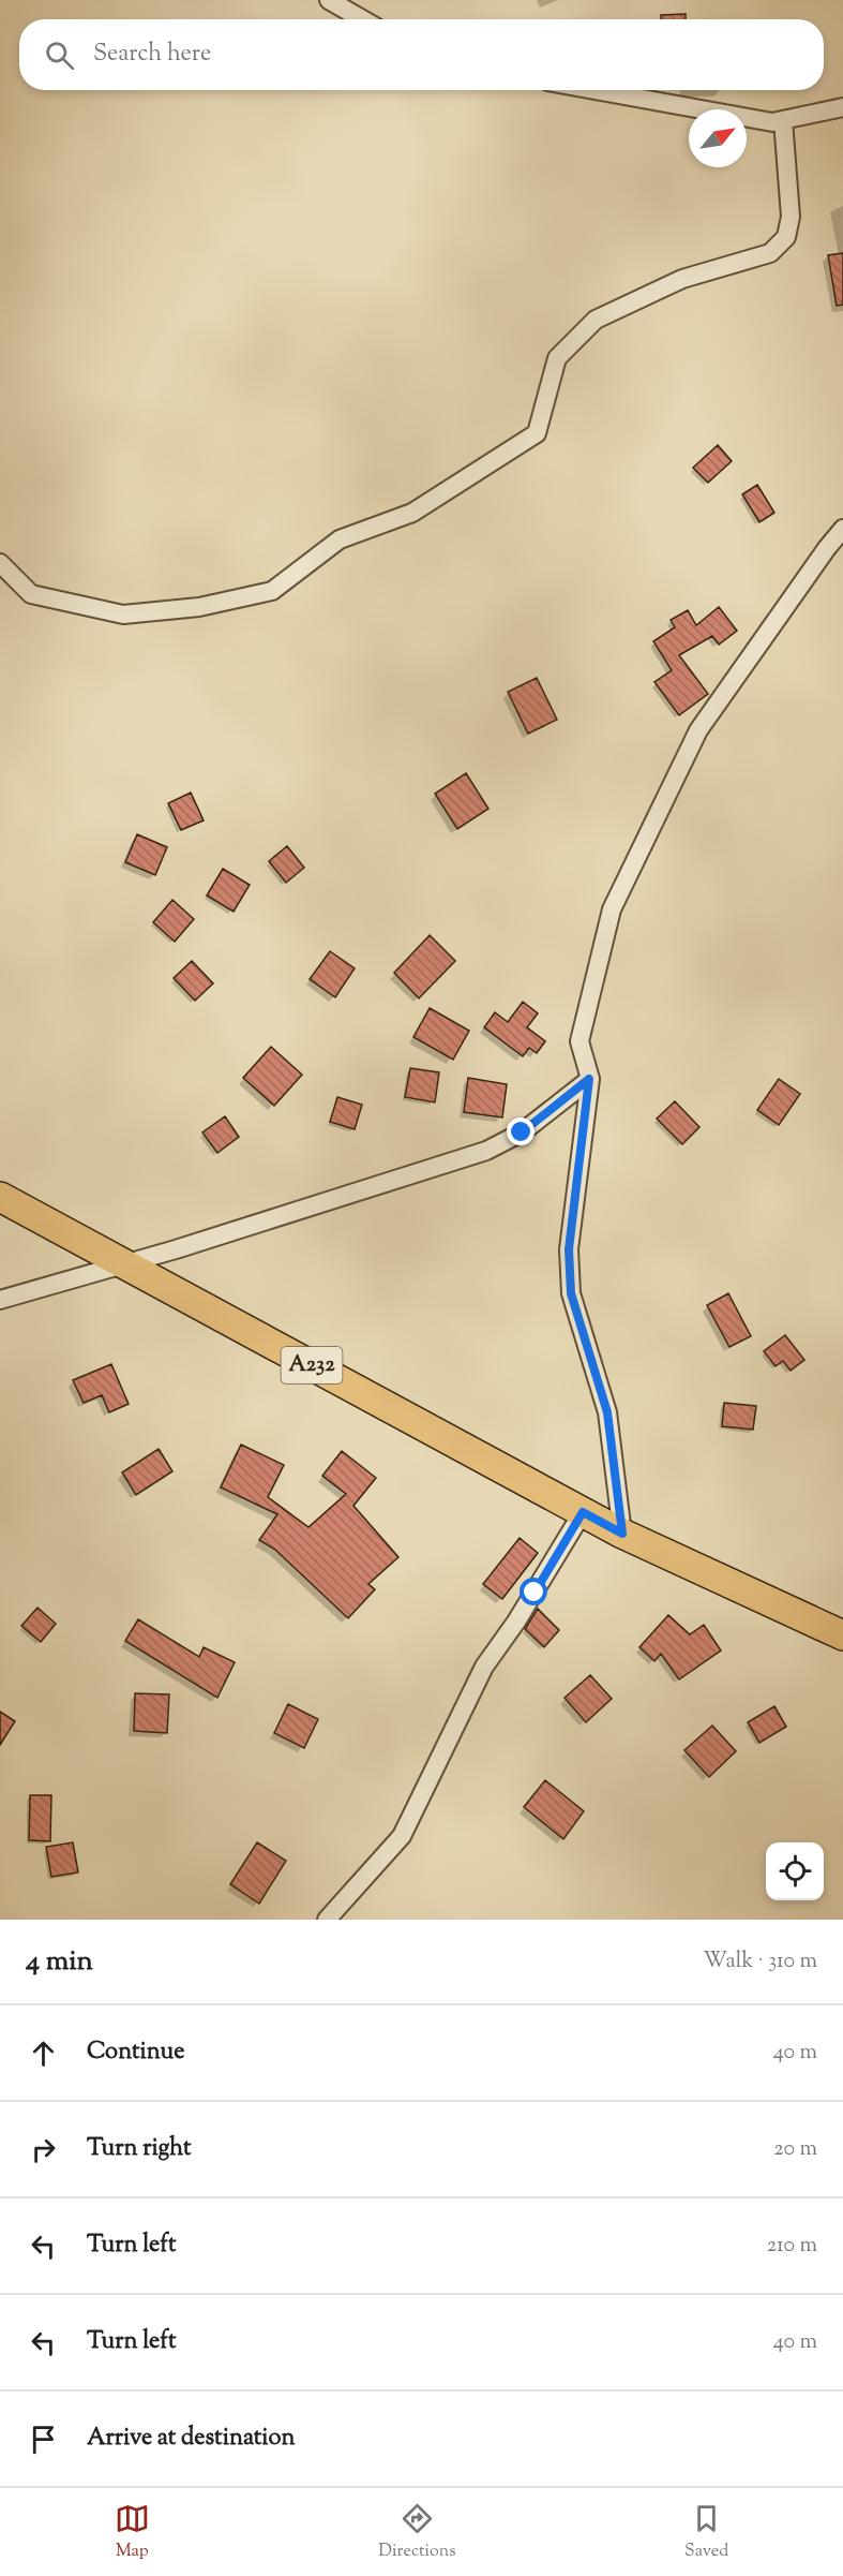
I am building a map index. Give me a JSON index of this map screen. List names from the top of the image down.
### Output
{
  "streets": {
    "main road": ["A232"]
  },
  "north": "top right",
  "page": {
    "search": "Search here",
    "heading": ["4 min", "Walk · 310 m"],
    "list": [
      ["Continue", "40 m"],
      ["Turn right", "20 m"],
      ["Turn left", "210 m"],
      ["Turn left", "40 m"],
      "Arrive at destination"
    ],
    "nav": ["Map", "Directions", "Saved"]
  }
}
